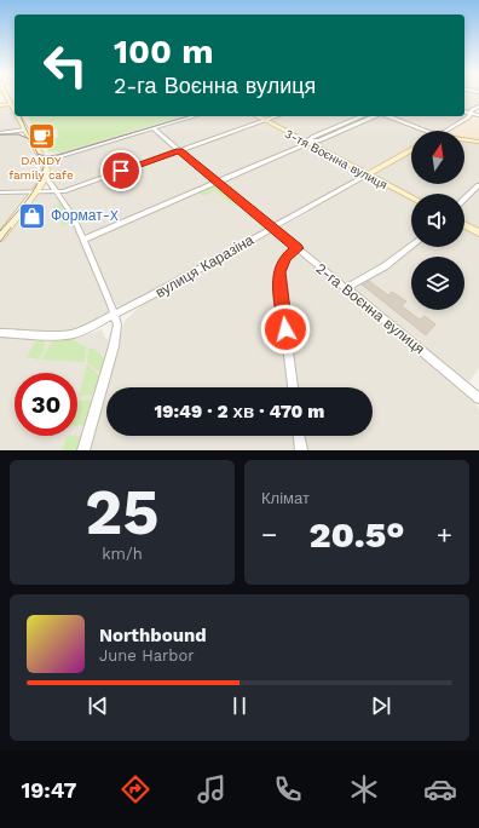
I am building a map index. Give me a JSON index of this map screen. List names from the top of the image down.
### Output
{
  "streets": {
    "street": ["3-тя Воєнна вулиця", "вулиця Каразіна", "2-га Воєнна вулиця"]
  },
  "crossings": [
    ["3-тя Воєнна вулиця", "вулиця Каразіна"],
    ["вулиця Каразіна", "2-га Воєнна вулиця"]
  ],
  "places": {
    "cafe": ["DANDY family cafe"],
    "shop": ["Формат-X"]
  },
  "north": "top",
  "page": {
    "turn": ["100 m", "2-га Воєнна вулиця"],
    "limit": "30",
    "trip": "19:49 · 2 хв · 470 m",
    "tile": [
      ["25", "km/h"],
      "Клімат"
    ],
    "heat": ["−", "20.5°", "+"],
    "song": ["Northbound", "June Harbor"],
    "tabs": "19:47"
  }
}
